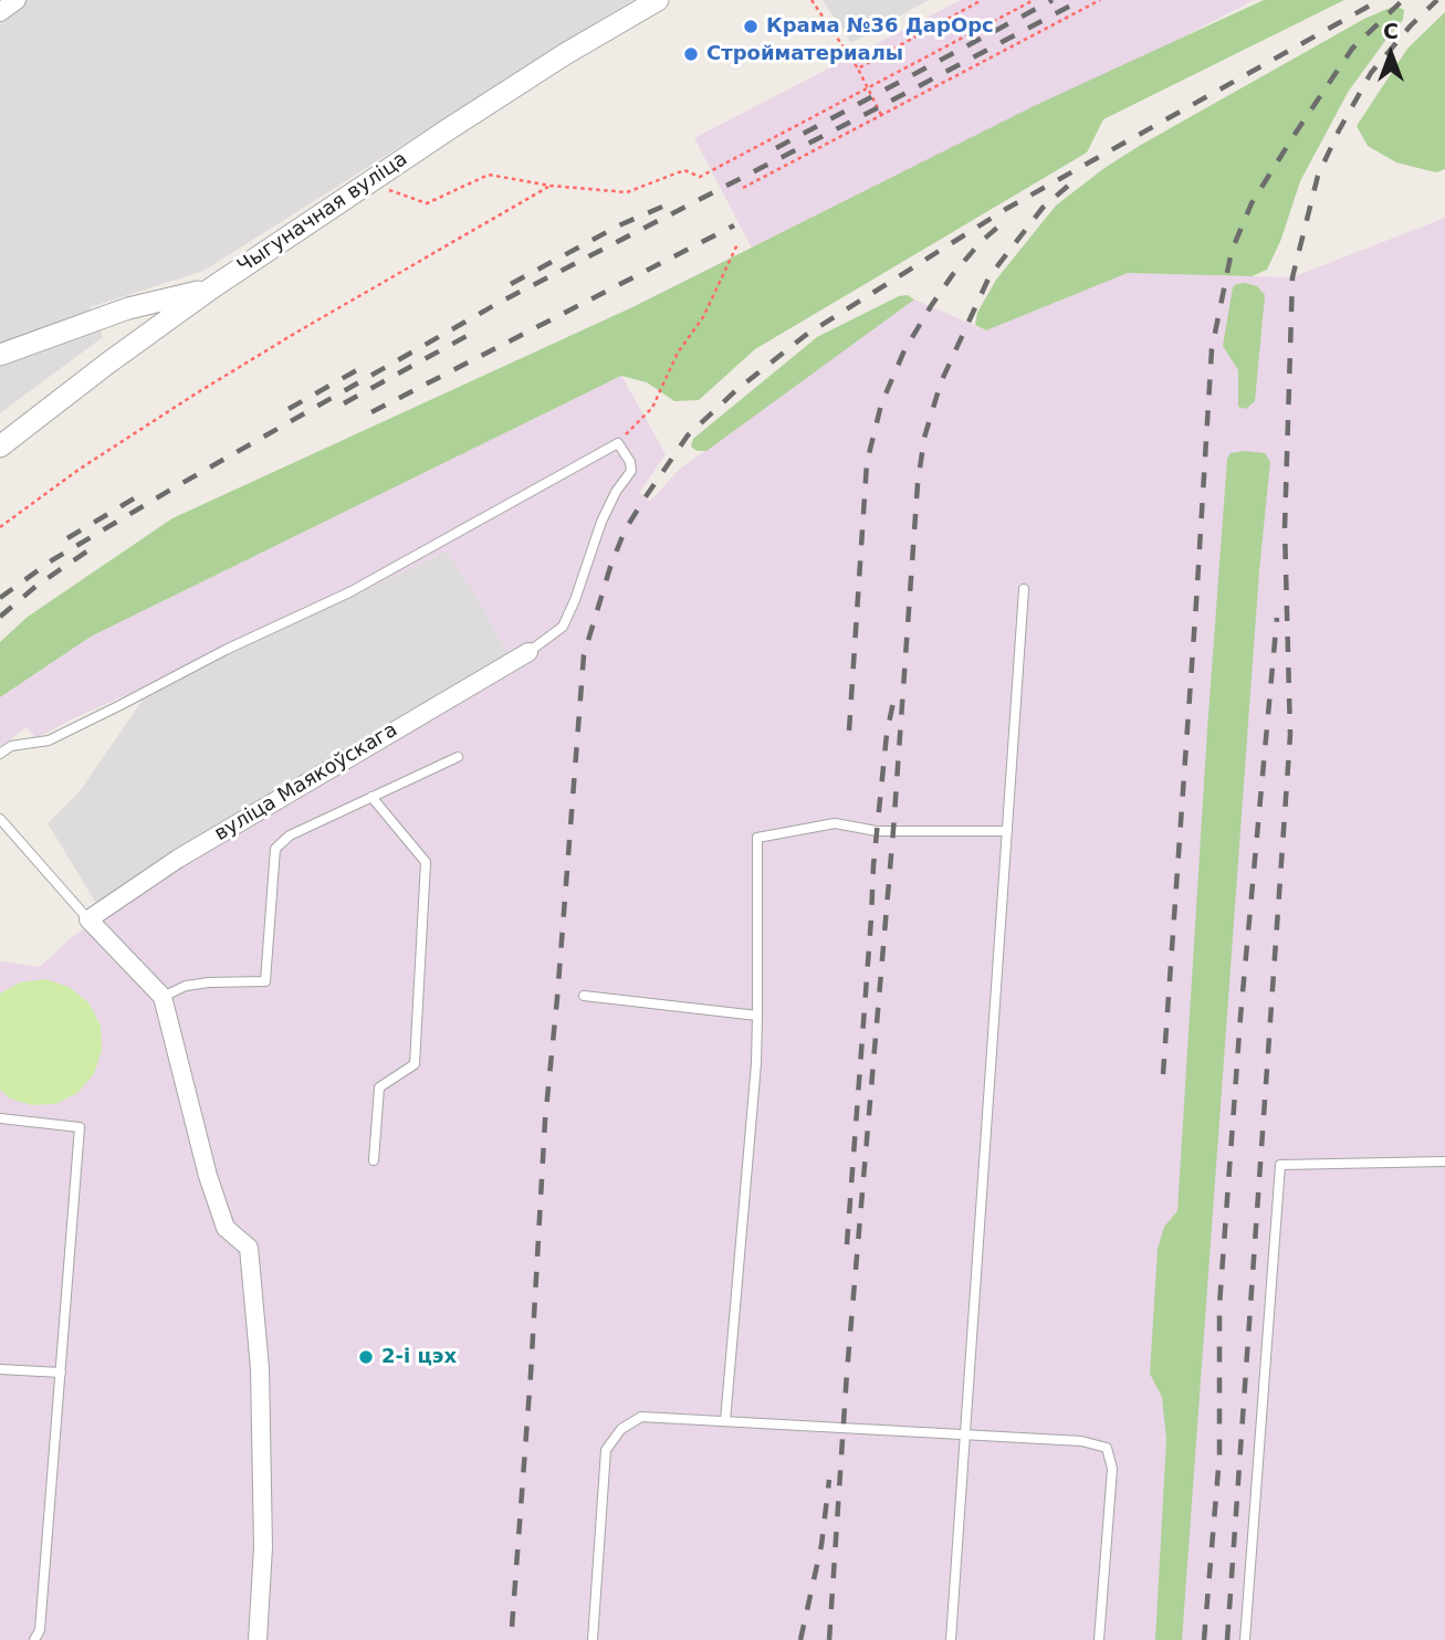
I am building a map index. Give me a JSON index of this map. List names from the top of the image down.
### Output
{
  "streets": {
    "street": ["Чыгуначная вуліца", "вуліца Маякоўскага"]
  },
  "places": ["Крама №36 ДарОрс", "Стройматериалы", "2-і цэх"],
  "north": "top"
}
